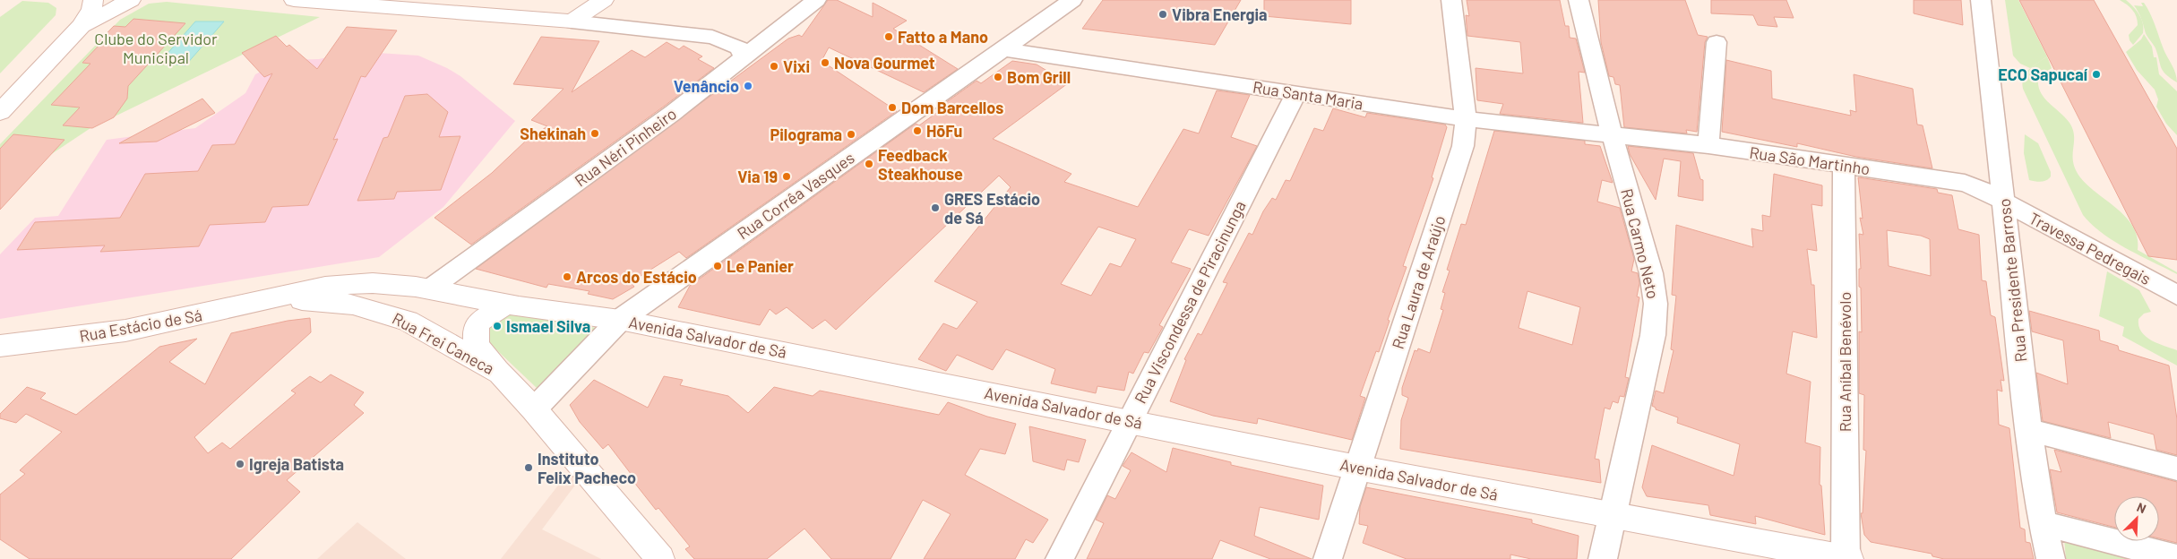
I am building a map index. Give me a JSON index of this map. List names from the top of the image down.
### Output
{
  "streets": {
    "main road": ["Rua Estácio de Sá", "Avenida Salvador de Sá", "Rua Frei Caneca"],
    "street": [
      "Rua Santa Maria",
      "Rua Néri Pinheiro",
      "Rua São Martinho",
      "Rua Corrêa Vasques",
      "Rua Carmo Neto",
      "Travessa Pedregais",
      "Rua Presidente Barroso",
      "Rua Laura de Araújo",
      "Rua Viscondessa de Piracinunga",
      "Rua Aníbal Benévolo"
    ]
  },
  "crossings": [
    ["Rua Santa Maria", "Rua São Martinho"],
    ["Rua Santa Maria", "Rua Corrêa Vasques"],
    ["Rua Santa Maria", "Rua Carmo Neto"],
    ["Rua Santa Maria", "Rua Laura de Araújo"],
    ["Rua Santa Maria", "Rua Viscondessa de Piracinunga"],
    ["Rua Néri Pinheiro", "Avenida Salvador de Sá"],
    ["Rua São Martinho", "Rua Carmo Neto"],
    ["Rua São Martinho", "Travessa Pedregais"],
    ["Rua São Martinho", "Rua Presidente Barroso"],
    ["Rua São Martinho", "Rua Aníbal Benévolo"],
    ["Rua Corrêa Vasques", "Avenida Salvador de Sá"],
    ["Rua Corrêa Vasques", "Rua Frei Caneca"],
    ["Rua Carmo Neto", "Avenida Salvador de Sá"],
    ["Travessa Pedregais", "Rua Presidente Barroso"],
    ["Rua Laura de Araújo", "Avenida Salvador de Sá"],
    ["Rua Viscondessa de Piracinunga", "Avenida Salvador de Sá"],
    ["Rua Estácio de Sá", "Avenida Salvador de Sá"],
    ["Rua Estácio de Sá", "Rua Frei Caneca"],
    ["Avenida Salvador de Sá", "Rua Frei Caneca"],
    ["Avenida Salvador de Sá", "Rua Aníbal Benévolo"]
  ],
  "parks": ["Clube do Servidor Municipal"],
  "places": [
    "Vibra Energia",
    "Fatto a Mano",
    "Nova Gourmet",
    "Vixi",
    "ECO Sapucaí",
    "Bom Grill",
    "Venâncio",
    "Dom Barcellos",
    "HōFu",
    "Shekinah",
    "Pilograma",
    "Feedback Steakhouse",
    "Via 19",
    "GRES Estácio de Sá",
    "Le Panier",
    "Arcos do Estácio",
    "Ismael Silva",
    "Igreja Batista",
    "Instituto Felix Pacheco"
  ],
  "north": "top right"
}
